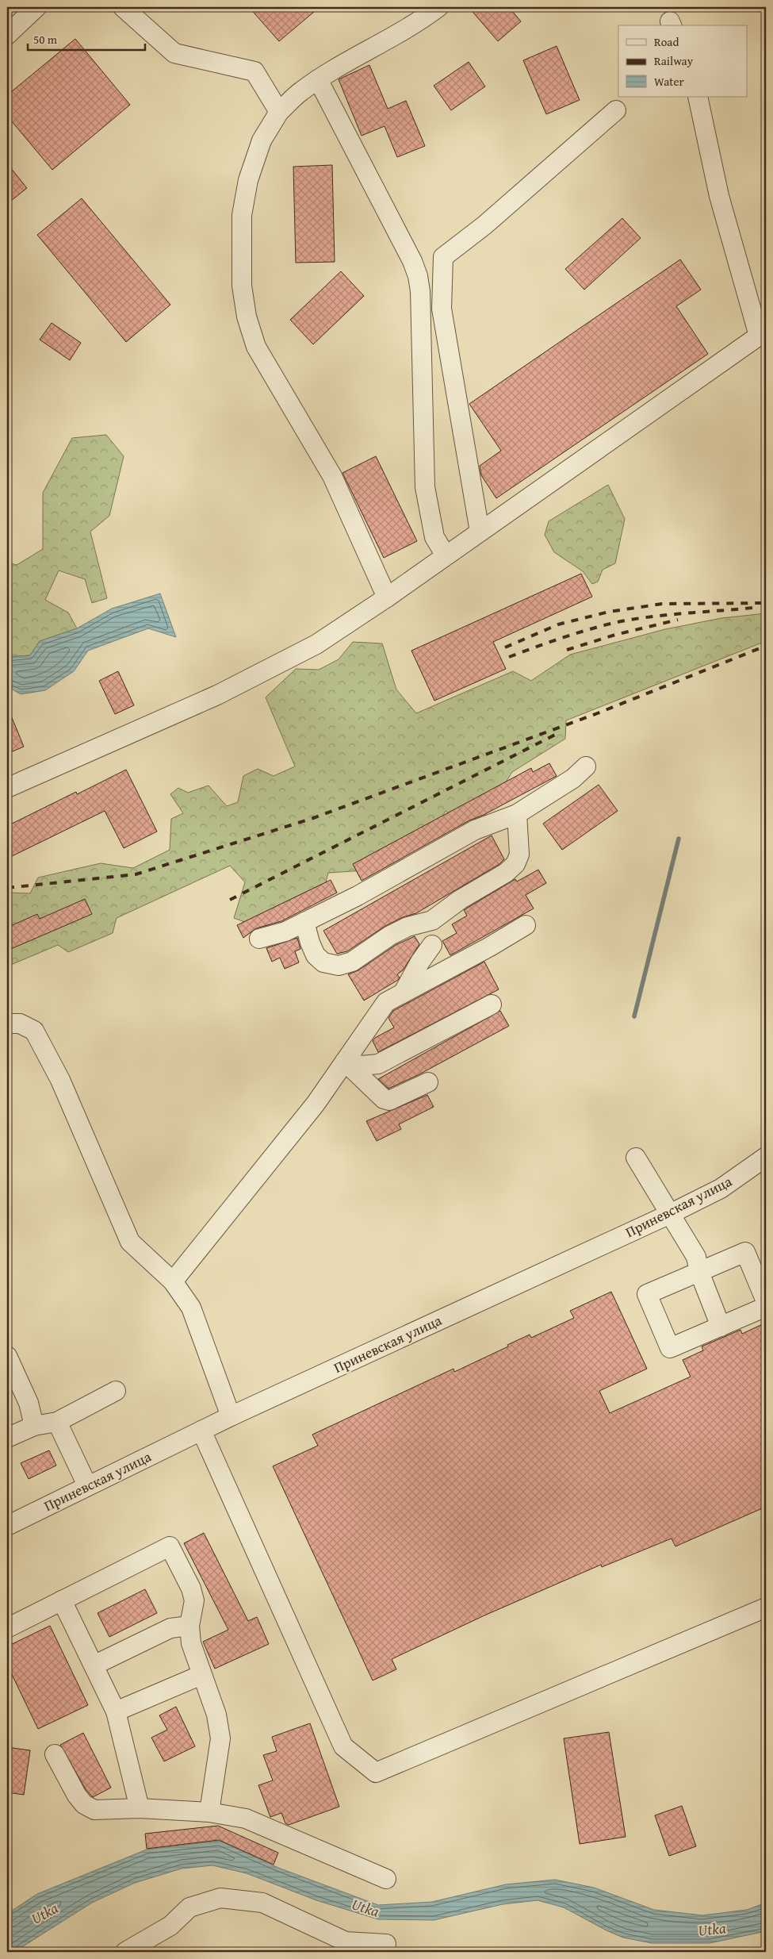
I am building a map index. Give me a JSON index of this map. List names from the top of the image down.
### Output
{
  "streets": {
    "street": ["Приневская улица"]
  },
  "water": ["Utka"],
  "legend": ["Road", "Railway", "Water"],
  "scale_bar": "50 m"
}
